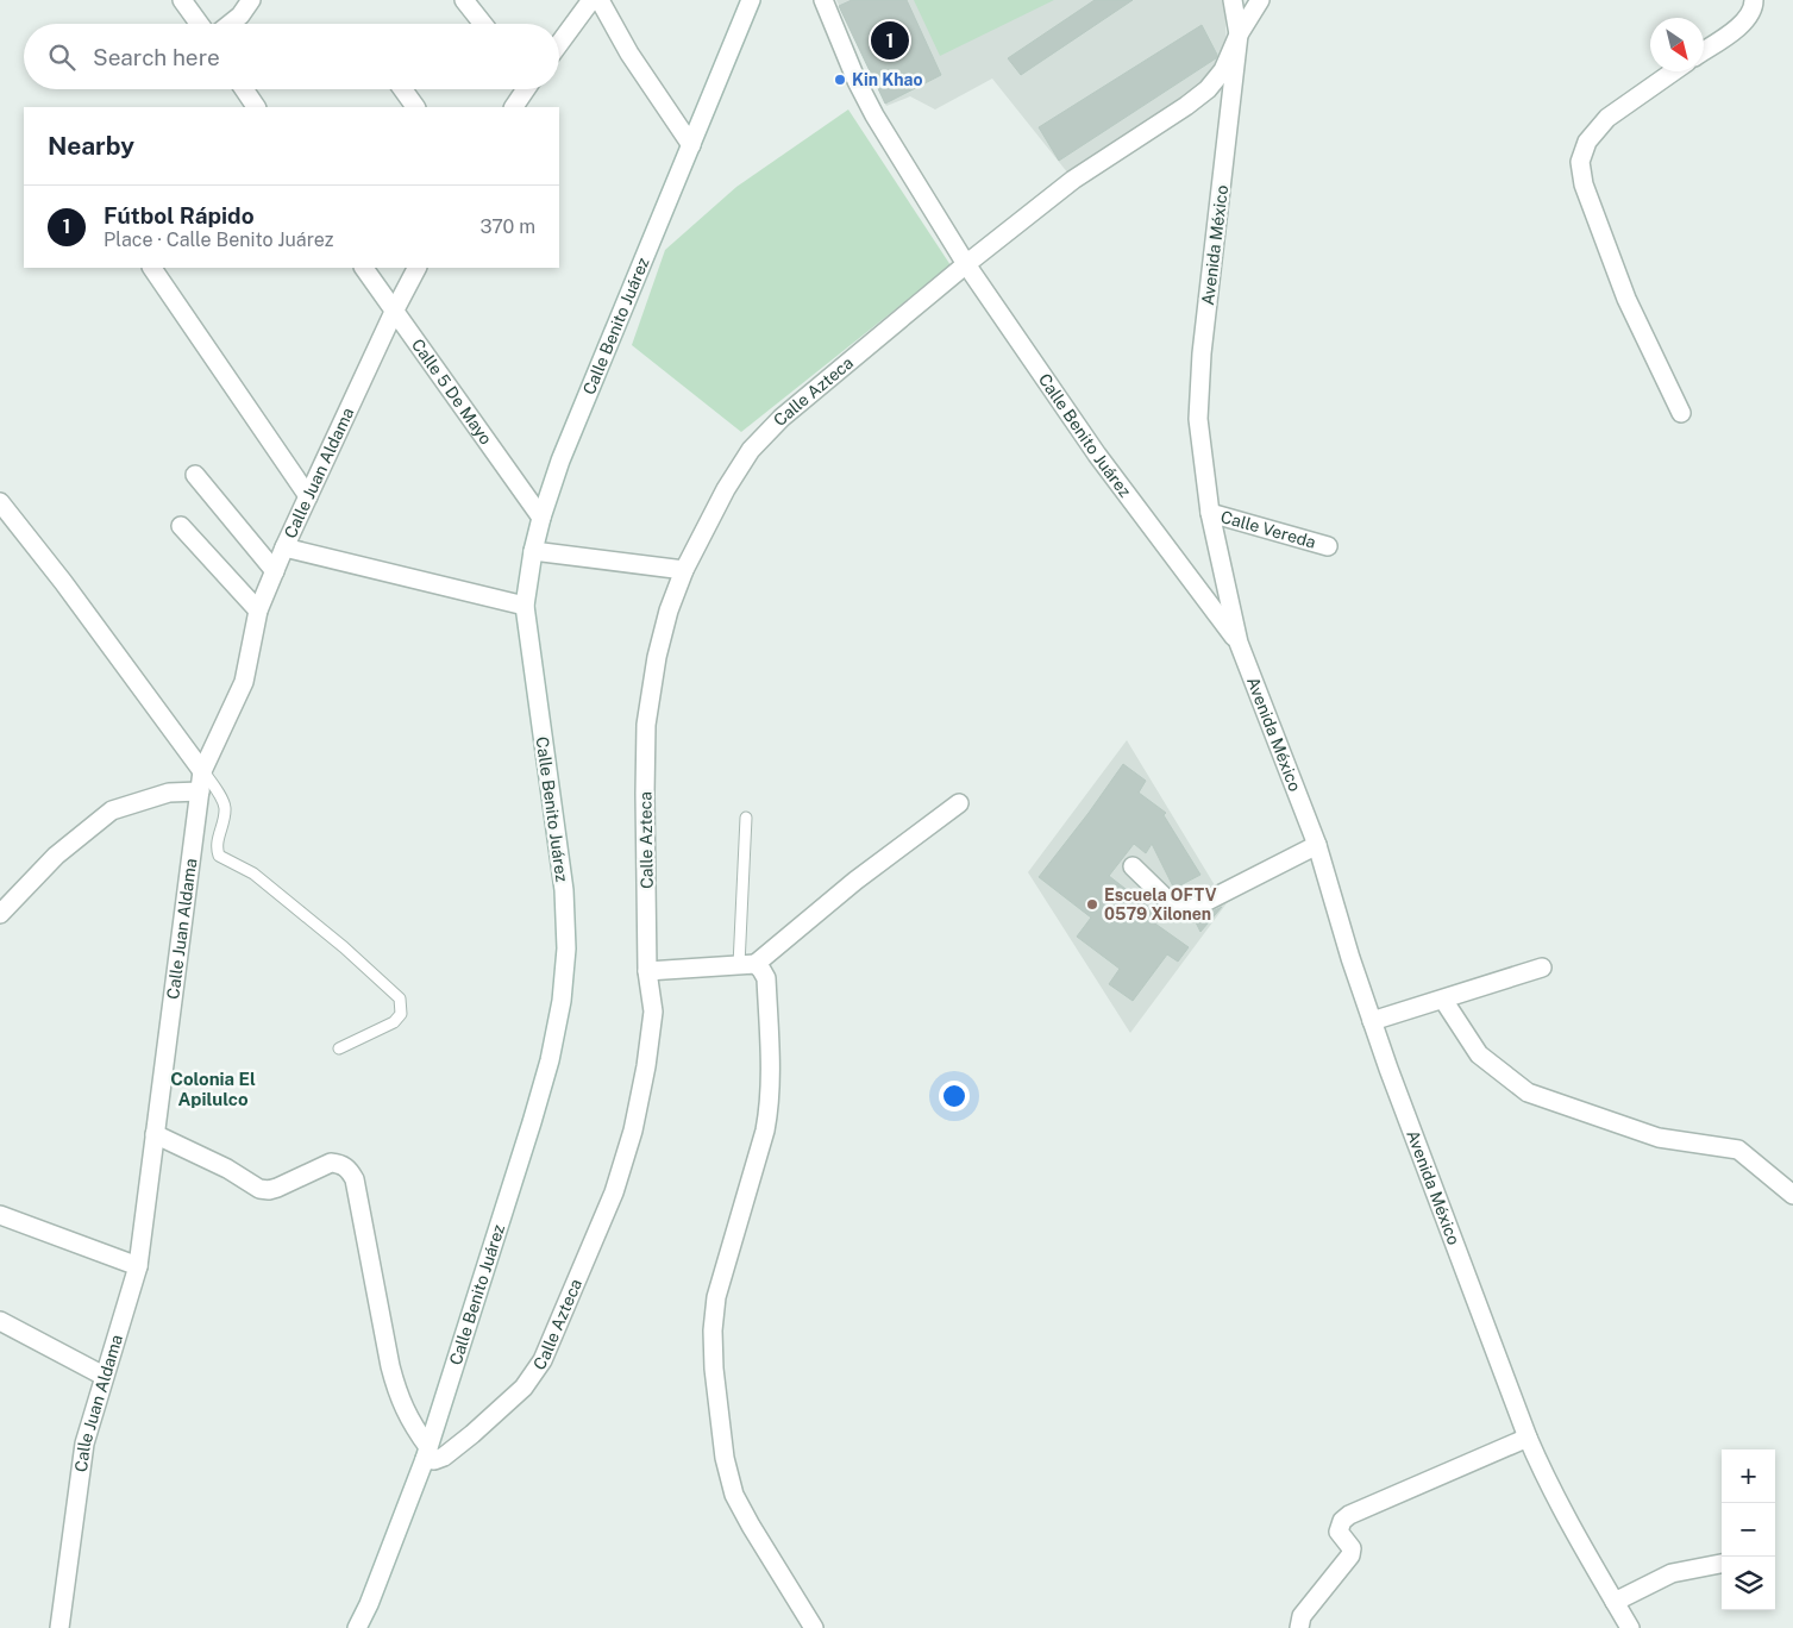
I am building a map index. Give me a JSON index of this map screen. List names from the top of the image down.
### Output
{
  "streets": {
    "street": [
      "Avenida México",
      "Calle Benito Juárez",
      "Calle Azteca",
      "Calle 5 De Mayo",
      "Calle Juan Aldama",
      "Calle Vereda"
    ]
  },
  "crossings": [
    ["Avenida México", "Calle Benito Juárez"],
    ["Avenida México", "Calle Azteca"],
    ["Avenida México", "Calle Vereda"],
    ["Calle Benito Juárez", "Calle Azteca"],
    ["Calle Benito Juárez", "Calle 5 De Mayo"],
    ["Calle 5 De Mayo", "Calle Juan Aldama"]
  ],
  "districts": ["Colonia El Apilulco"],
  "places": ["Kin Khao", "Escuela OFTV 0579 Xilonen"],
  "north": "bottom right",
  "page": {
    "pins": "1",
    "search": "Search here",
    "heading": "Nearby",
    "list": [
      {
        "mark": "1",
        "name": "Fútbol Rápido",
        "note": "Place · Calle Benito Juárez",
        "value": "370 m"
      }
    ],
    "map_buttons": ["+", "−"]
  }
}
